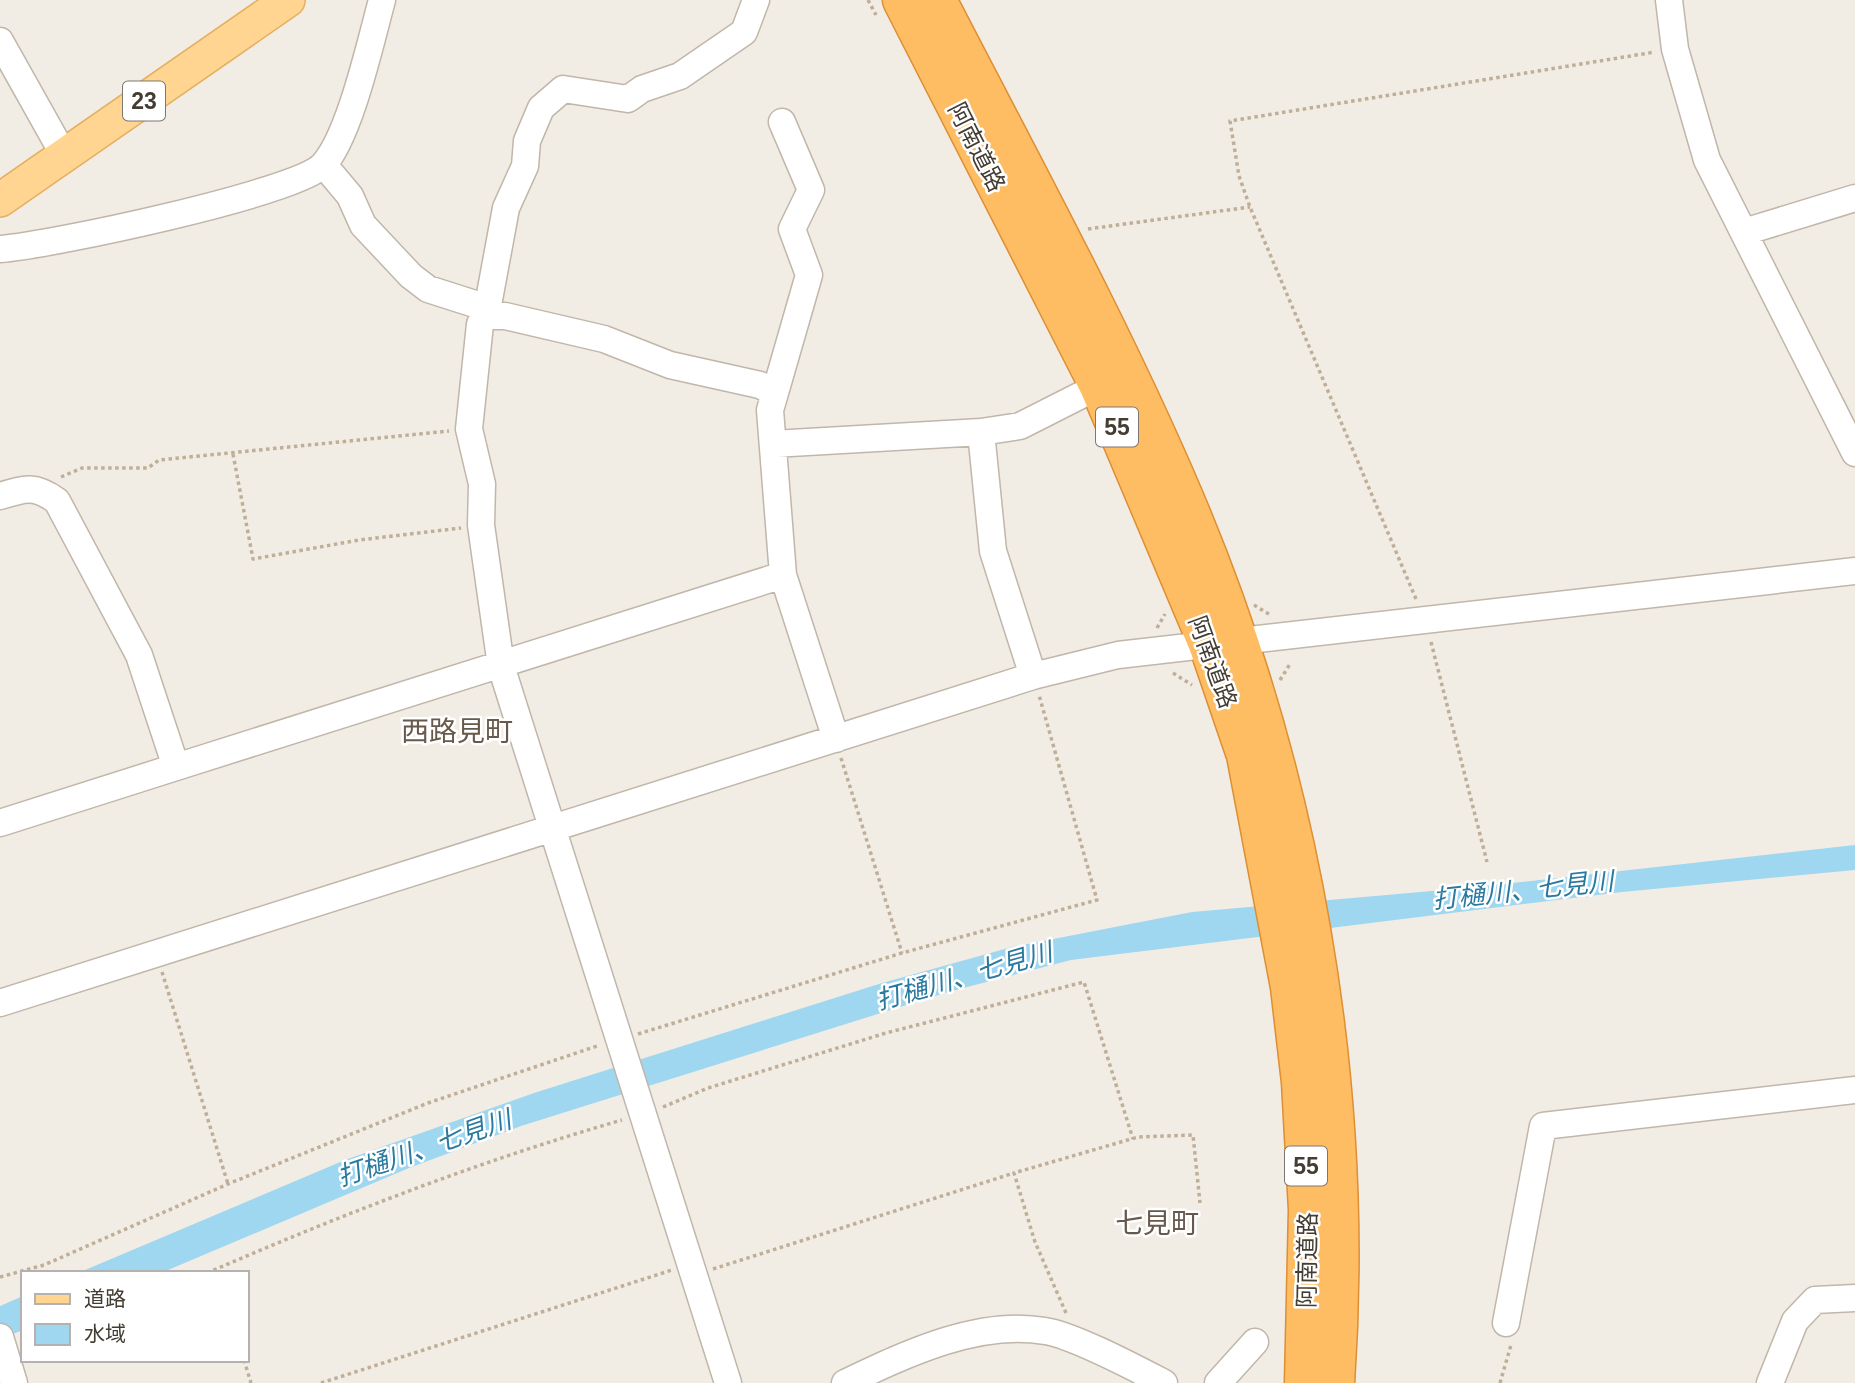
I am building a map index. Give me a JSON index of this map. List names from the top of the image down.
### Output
{
  "streets": {
    "highway": ["阿南道路", "55"],
    "main road": ["23"]
  },
  "districts": ["西路見町", "七見町"],
  "water": ["打樋川、七見川"],
  "legend": ["道路", "水域"]
}
